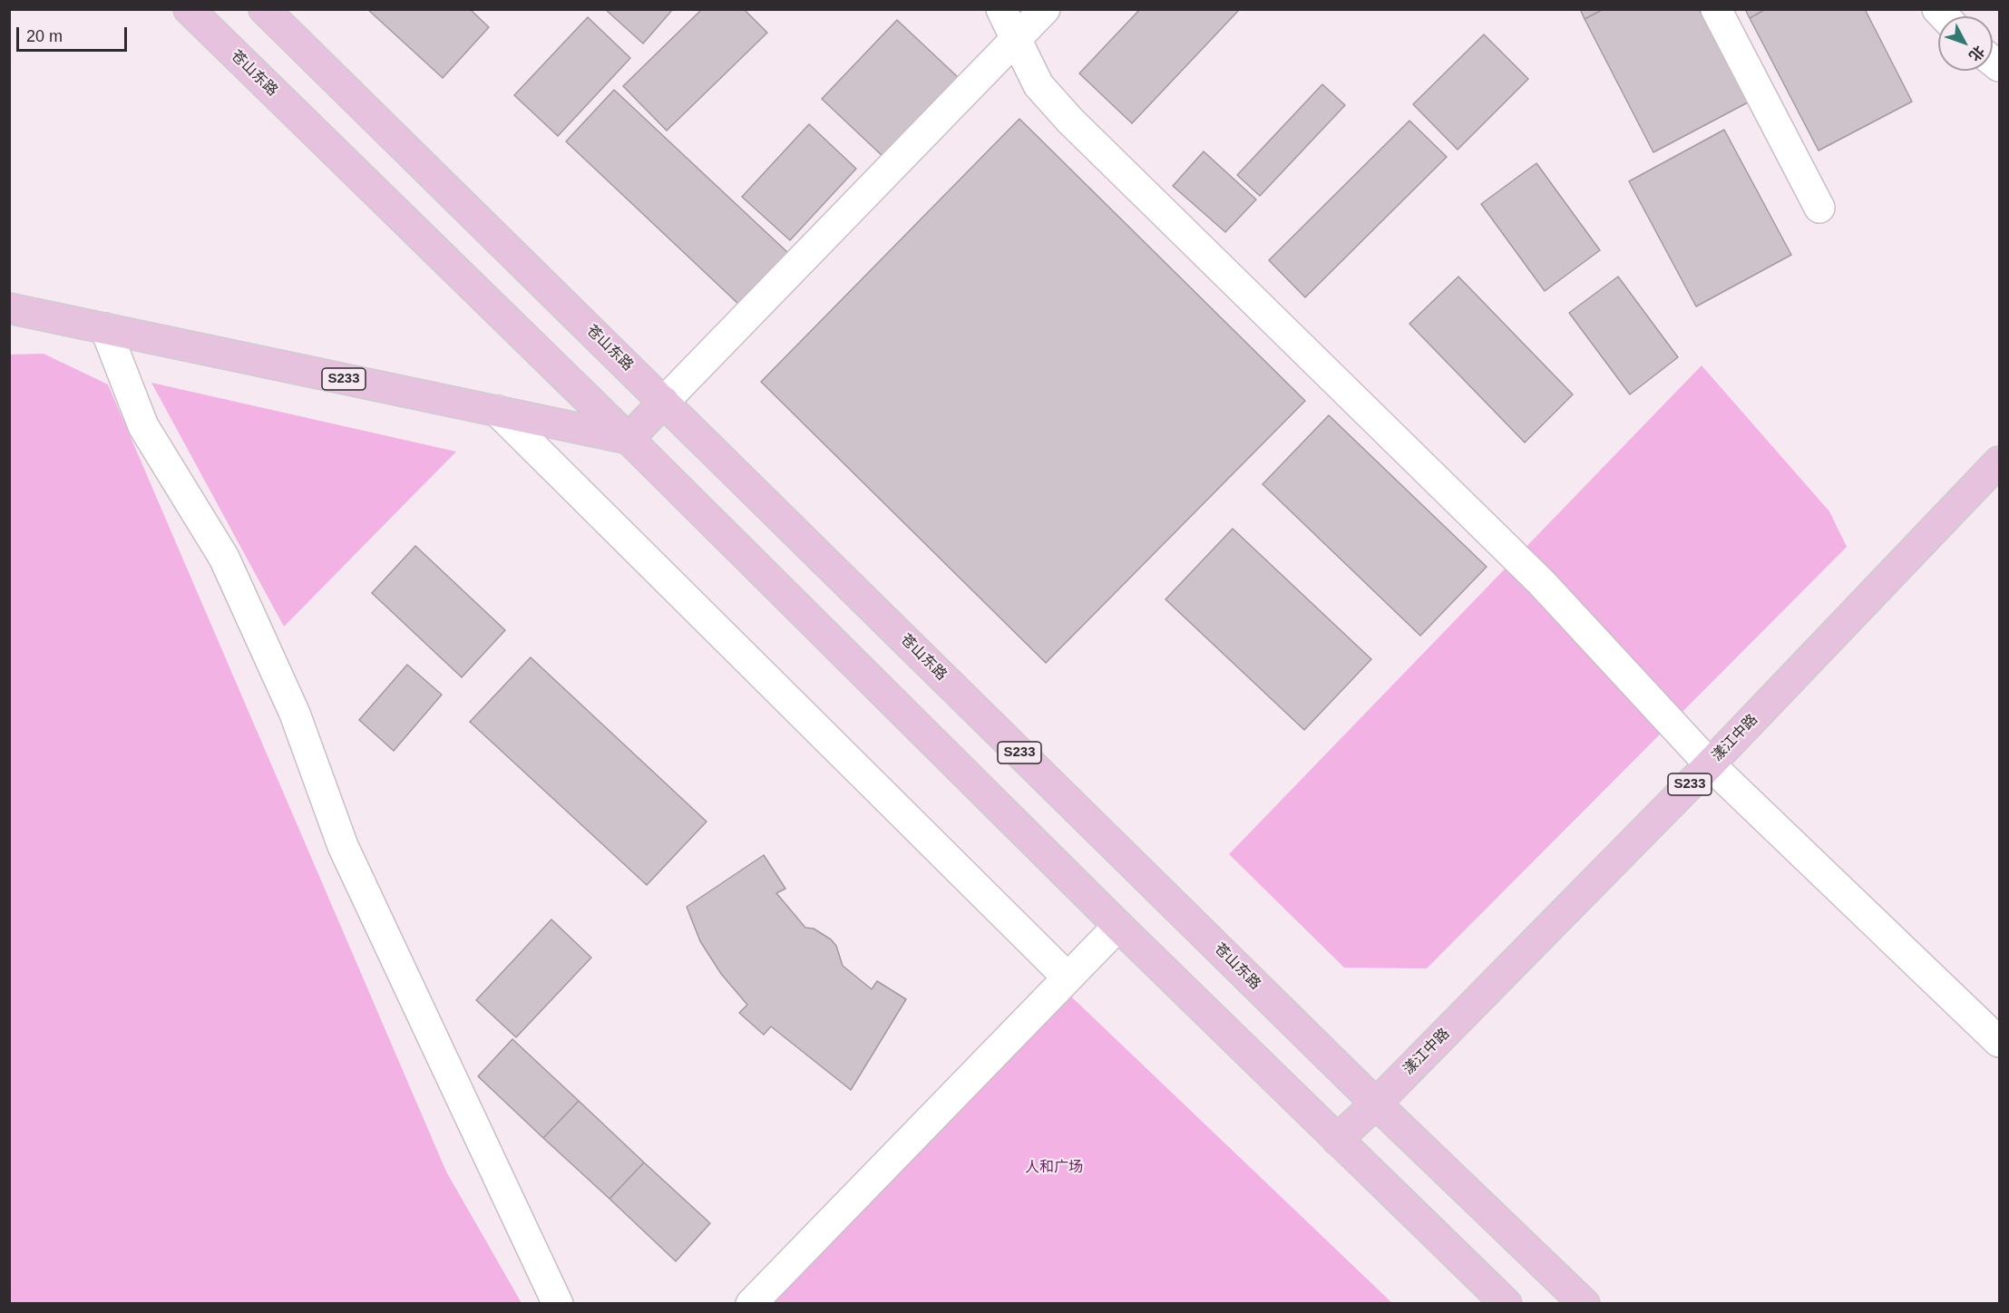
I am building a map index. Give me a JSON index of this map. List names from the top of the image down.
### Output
{
  "streets": {
    "main road": ["苍山东路", "S233", "漾江中路"]
  },
  "crossings": [
    ["苍山东路", "S233"],
    ["苍山东路", "漾江中路"]
  ],
  "parks": ["人和广场"],
  "scale_bar": "20 m",
  "north": "bottom right"
}
